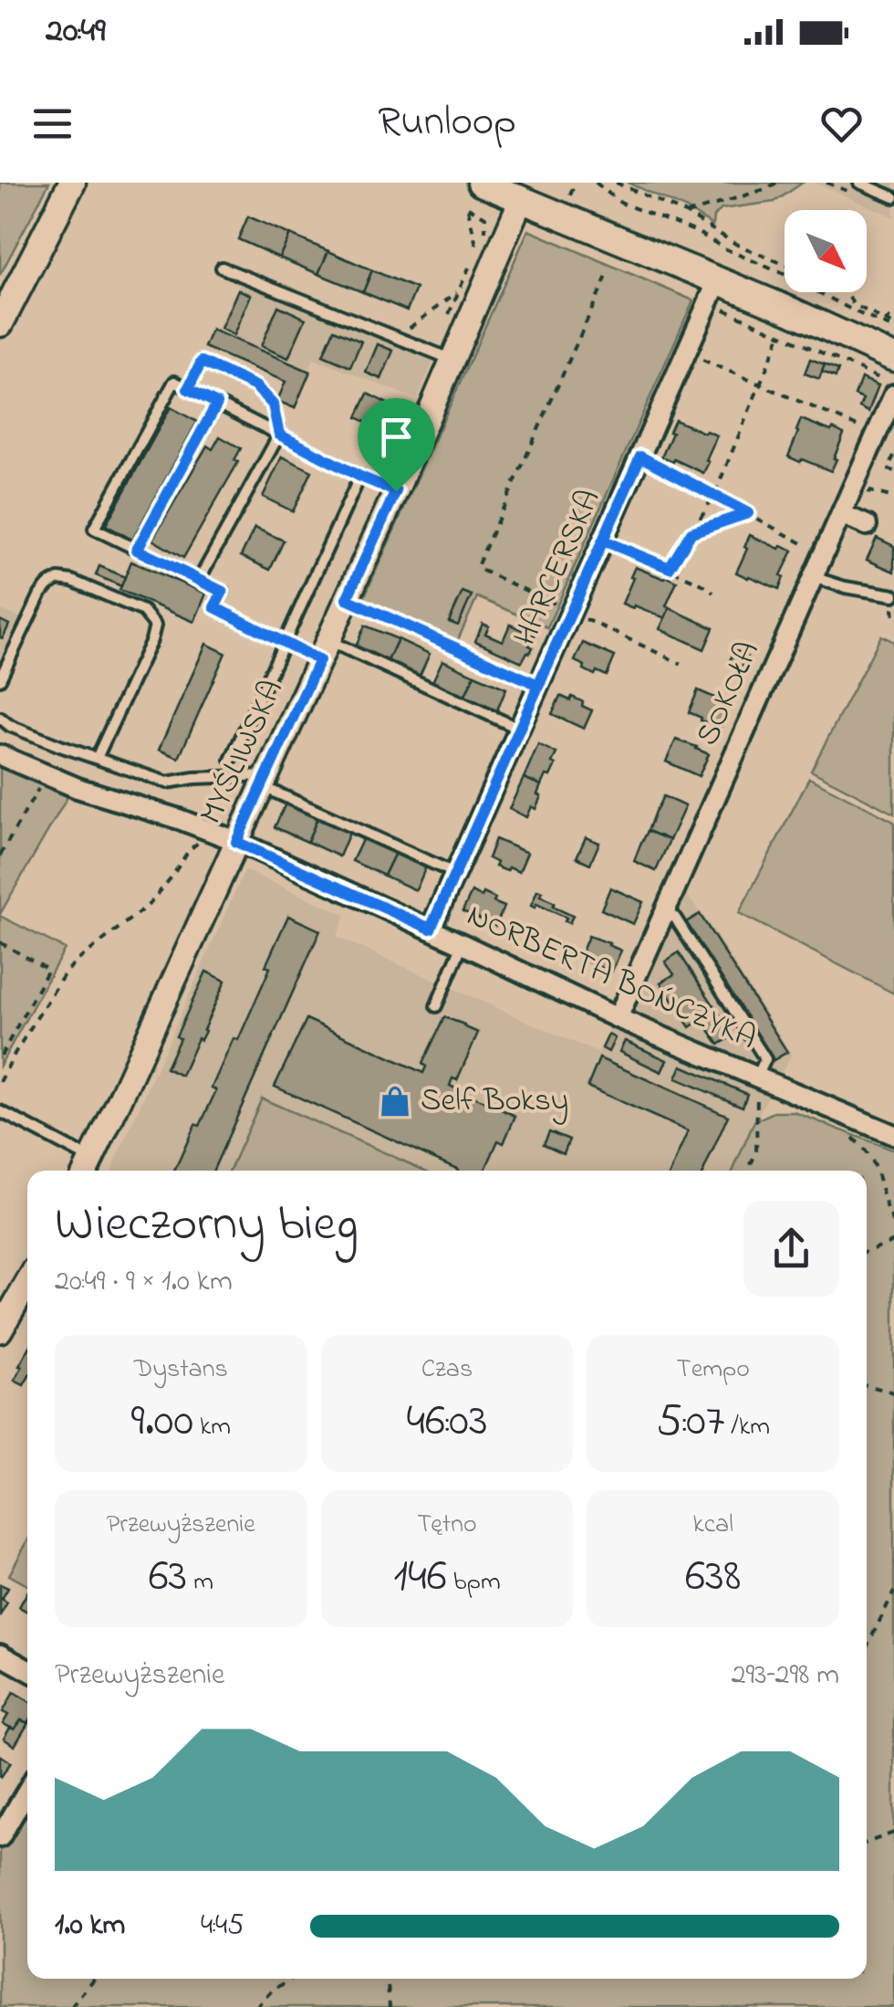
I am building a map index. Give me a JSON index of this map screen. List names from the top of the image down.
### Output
{
  "streets": {
    "street": [
      "HARCERSKA",
      "SOKOŁA",
      "MYŚLIWSKA",
      "NORBERTA BOŃCZYKA"
    ]
  },
  "crossings": [
    ["HARCERSKA", "NORBERTA BOŃCZYKA"],
    ["SOKOŁA", "NORBERTA BOŃCZYKA"],
    ["MYŚLIWSKA", "NORBERTA BOŃCZYKA"]
  ],
  "places": {
    "shop": ["Self Boksy"]
  },
  "north": "bottom right",
  "page": {
    "status": "20:49",
    "header": "Runloop",
    "heading": ["Wieczorny bieg", "20:49 · 9 × 1.0 km"],
    "stats": [
      ["Dystans", "9.00 km"],
      ["Czas", "46:03"],
      ["Tempo", "5:07 /km"],
      ["Przewyższenie", "63 m"],
      ["Tętno", "146 bpm"],
      ["kcal", "638"]
    ],
    "chart": ["Przewyższenie", "293–298 m"],
    "list": [
      {
        "name": "1.0 km",
        "note": "4:45"
      }
    ]
  }
}
